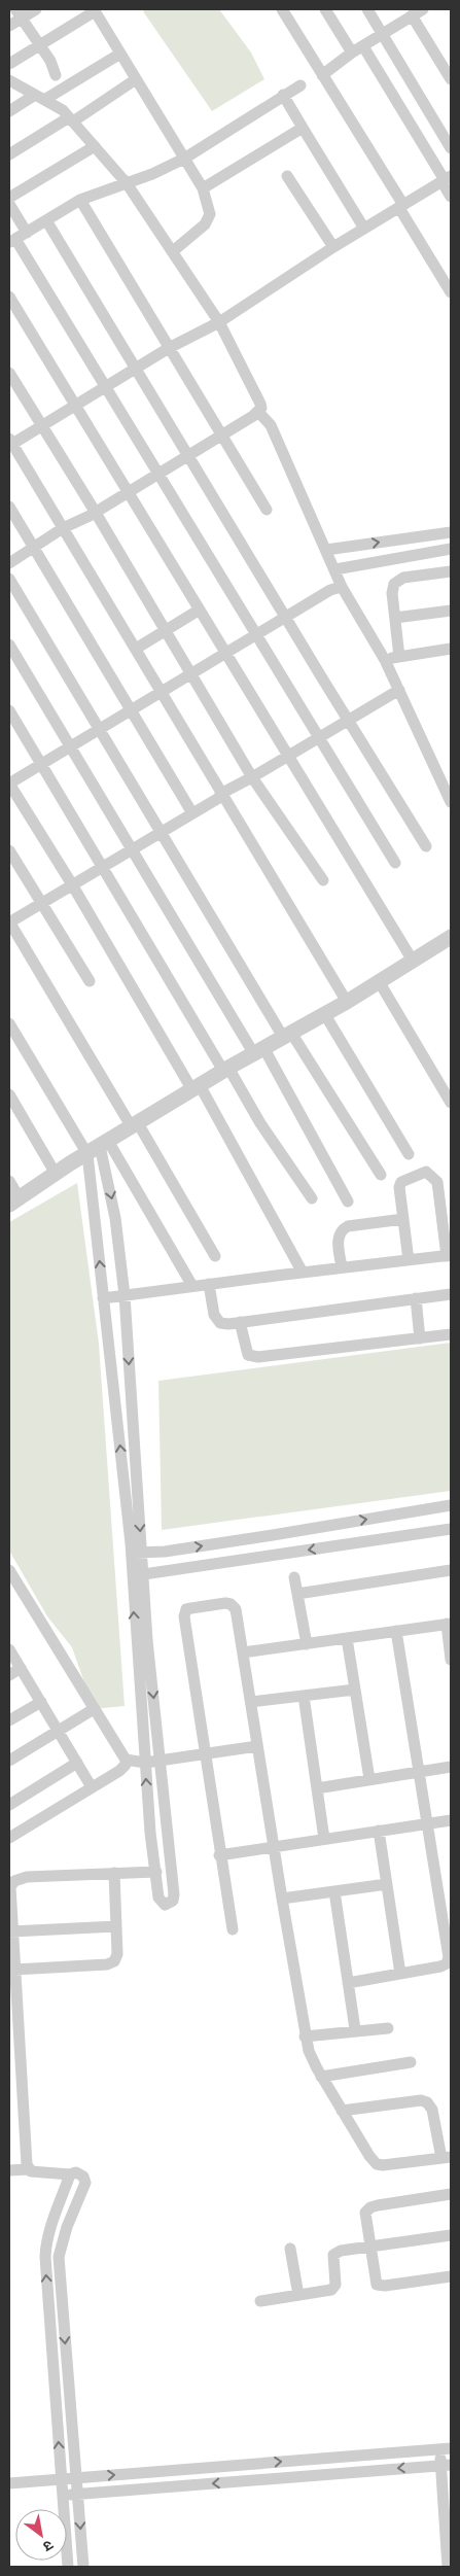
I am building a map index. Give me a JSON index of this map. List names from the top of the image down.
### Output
{
  "north": "bottom right"
}
